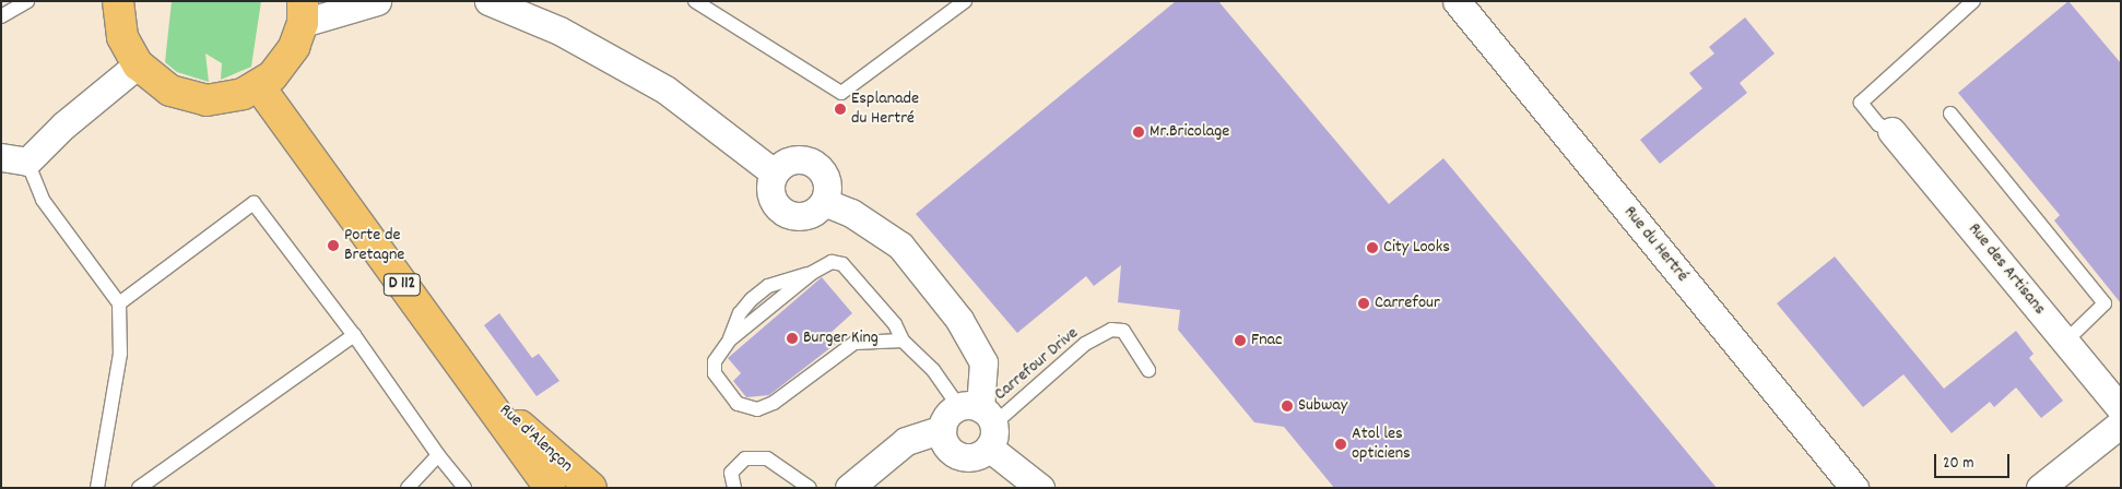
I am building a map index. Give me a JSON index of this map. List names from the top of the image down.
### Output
{
  "streets": {
    "main road": ["D 112", "Rue d'Alençon"],
    "street": ["Rue du Hertré", "Rue des Artisans"],
    "lane": ["Carrefour Drive"]
  },
  "places": [
    "Esplanade du Hertré",
    "Mr.Bricolage",
    "Porte de Bretagne",
    "City Looks",
    "Carrefour",
    "Burger King",
    "Fnac",
    "Subway",
    "Atol les opticiens"
  ],
  "scale_bar": "20 m"
}
